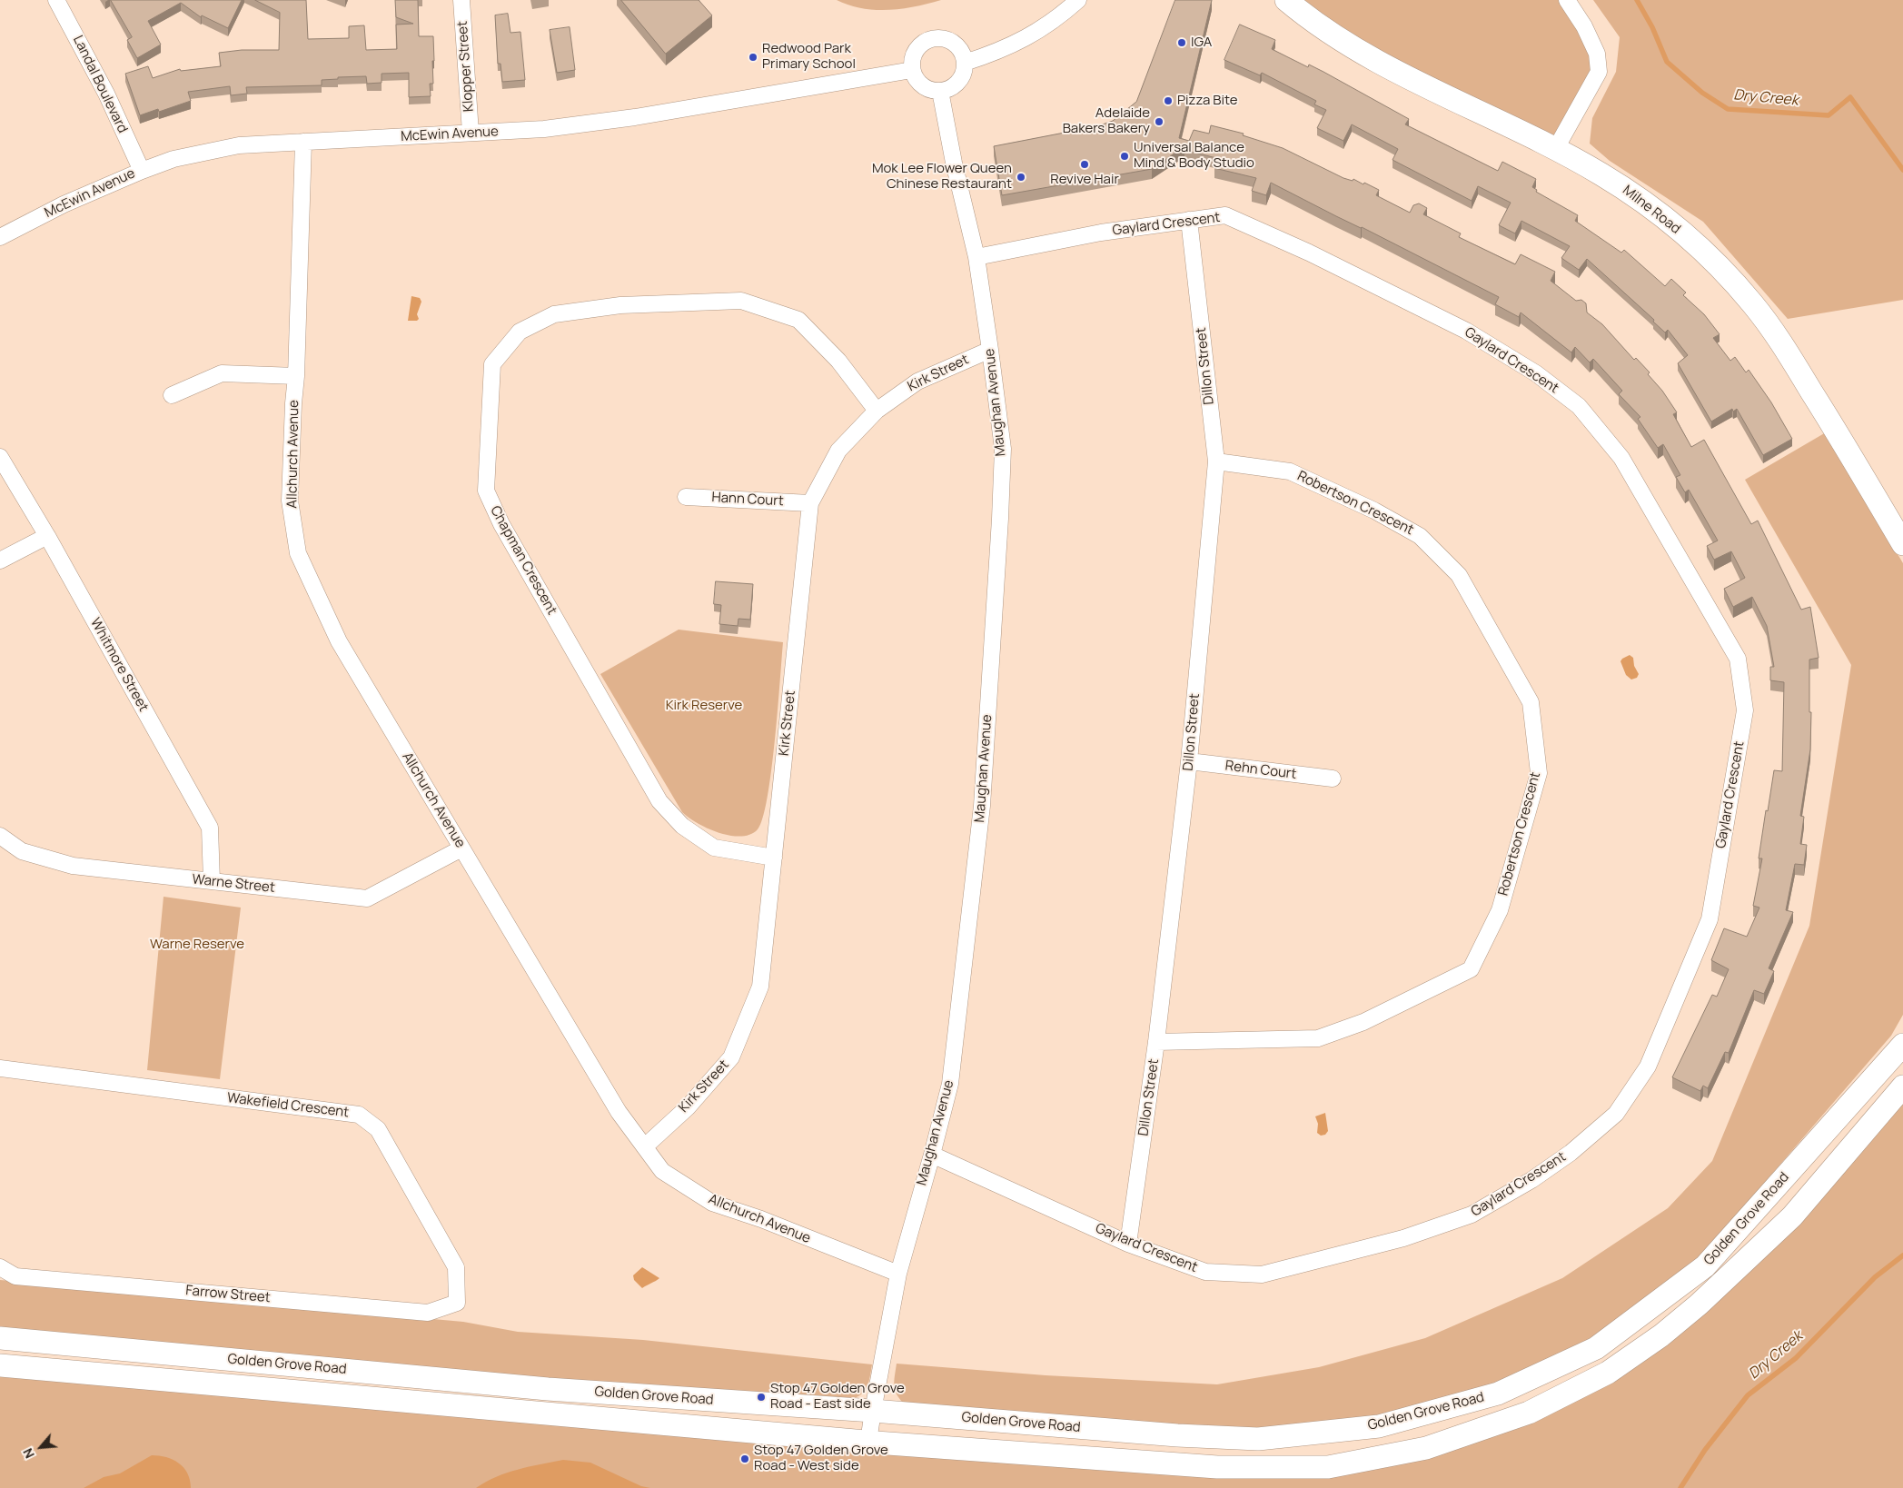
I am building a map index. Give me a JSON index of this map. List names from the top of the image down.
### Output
{
  "streets": {
    "main road": ["Milne Road", "Golden Grove Road"],
    "street": [
      "Klopper Street",
      "Landal Boulevard",
      "McEwin Avenue",
      "Gaylard Crescent",
      "Dillon Street",
      "Kirk Street",
      "Maughan Avenue",
      "Allchurch Avenue",
      "Hann Court",
      "Robertson Crescent",
      "Chapman Crescent",
      "Whitmore Street",
      "Rehn Court",
      "Warne Street",
      "Wakefield Crescent",
      "Farrow Street"
    ]
  },
  "crossings": [
    ["Klopper Street", "McEwin Avenue"],
    ["Landal Boulevard", "McEwin Avenue"],
    ["McEwin Avenue", "Maughan Avenue"],
    ["McEwin Avenue", "Allchurch Avenue"],
    ["Gaylard Crescent", "Dillon Street"],
    ["Gaylard Crescent", "Maughan Avenue"],
    ["Dillon Street", "Robertson Crescent"],
    ["Dillon Street", "Rehn Court"],
    ["Kirk Street", "Maughan Avenue"],
    ["Kirk Street", "Allchurch Avenue"],
    ["Kirk Street", "Hann Court"],
    ["Kirk Street", "Chapman Crescent"],
    ["Maughan Avenue", "Allchurch Avenue"],
    ["Maughan Avenue", "Golden Grove Road"],
    ["Allchurch Avenue", "Warne Street"],
    ["Whitmore Street", "Warne Street"],
    ["Wakefield Crescent", "Farrow Street"]
  ],
  "water": ["Dry Creek"],
  "parks": ["Kirk Reserve", "Warne Reserve"],
  "places": [
    "IGA",
    "Redwood Park Primary School",
    "Pizza Bite",
    "Adelaide Bakers Bakery",
    "Universal Balance Mind & Body Studio",
    "Revive Hair",
    "Mok Lee Flower Queen Chinese Restaurant",
    "Stop 47 Golden Grove Road - East side",
    "Stop 47 Golden Grove Road - West side"
  ],
  "north": "bottom left"
}
